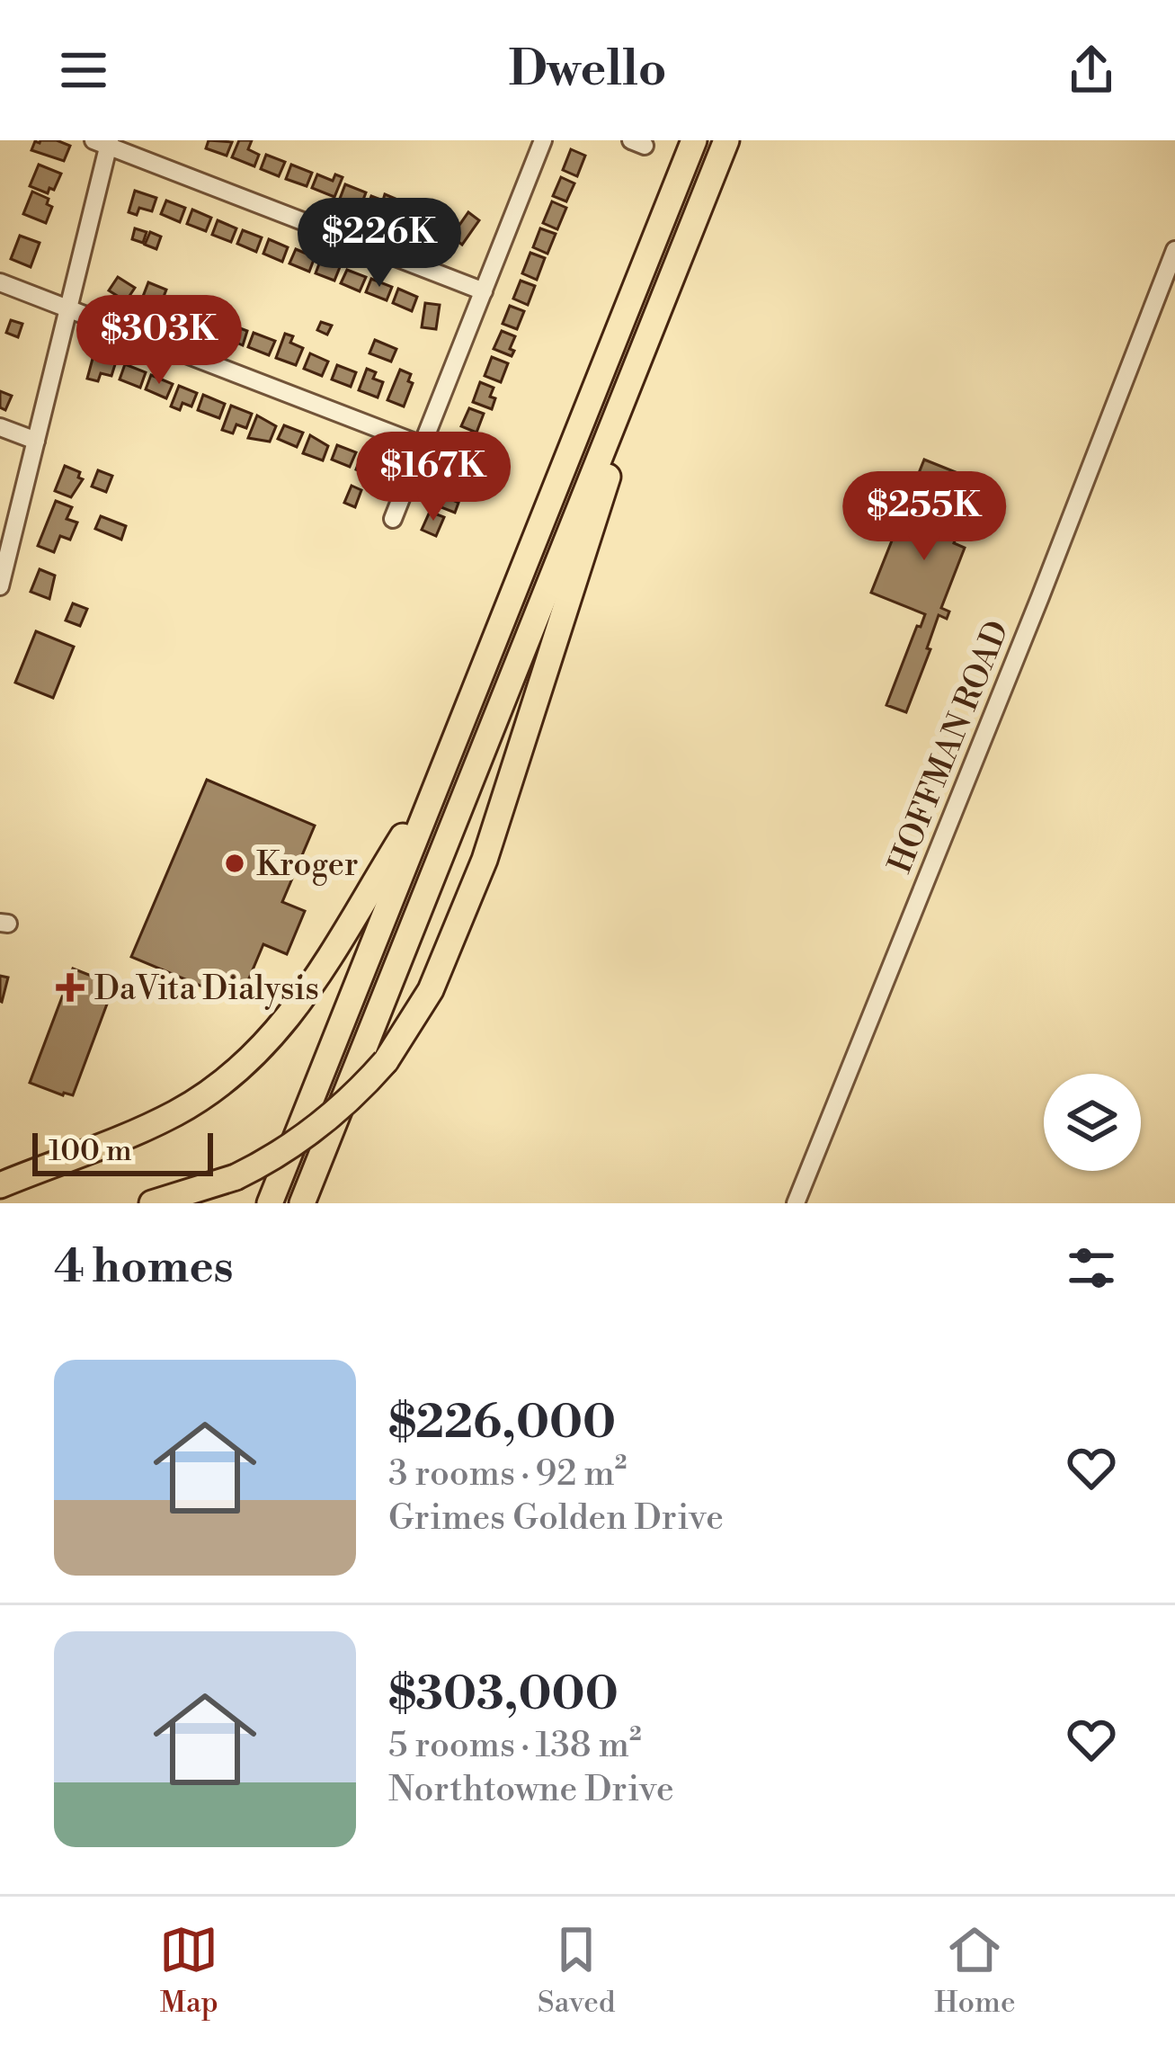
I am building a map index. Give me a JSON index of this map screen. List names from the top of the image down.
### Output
{
  "streets": {
    "street": ["HOFFMAN ROAD"]
  },
  "places": {
    "other": ["Kroger"],
    "health": ["DaVita Dialysis"]
  },
  "scale_bar": "100 m",
  "page": {
    "header": "Dwello",
    "price": [
      "$226K",
      "$303K",
      "$167K",
      "$255K"
    ],
    "scale": "100 m",
    "heading": "4 homes",
    "list": [
      {
        "name": "$226,000",
        "note": "3 rooms · 92 m² · Grimes Golden Drive"
      },
      {
        "name": "$303,000",
        "note": "5 rooms · 138 m² · Northtowne Drive"
      }
    ],
    "tabs": ["Map", "Saved", "Home"]
  }
}
